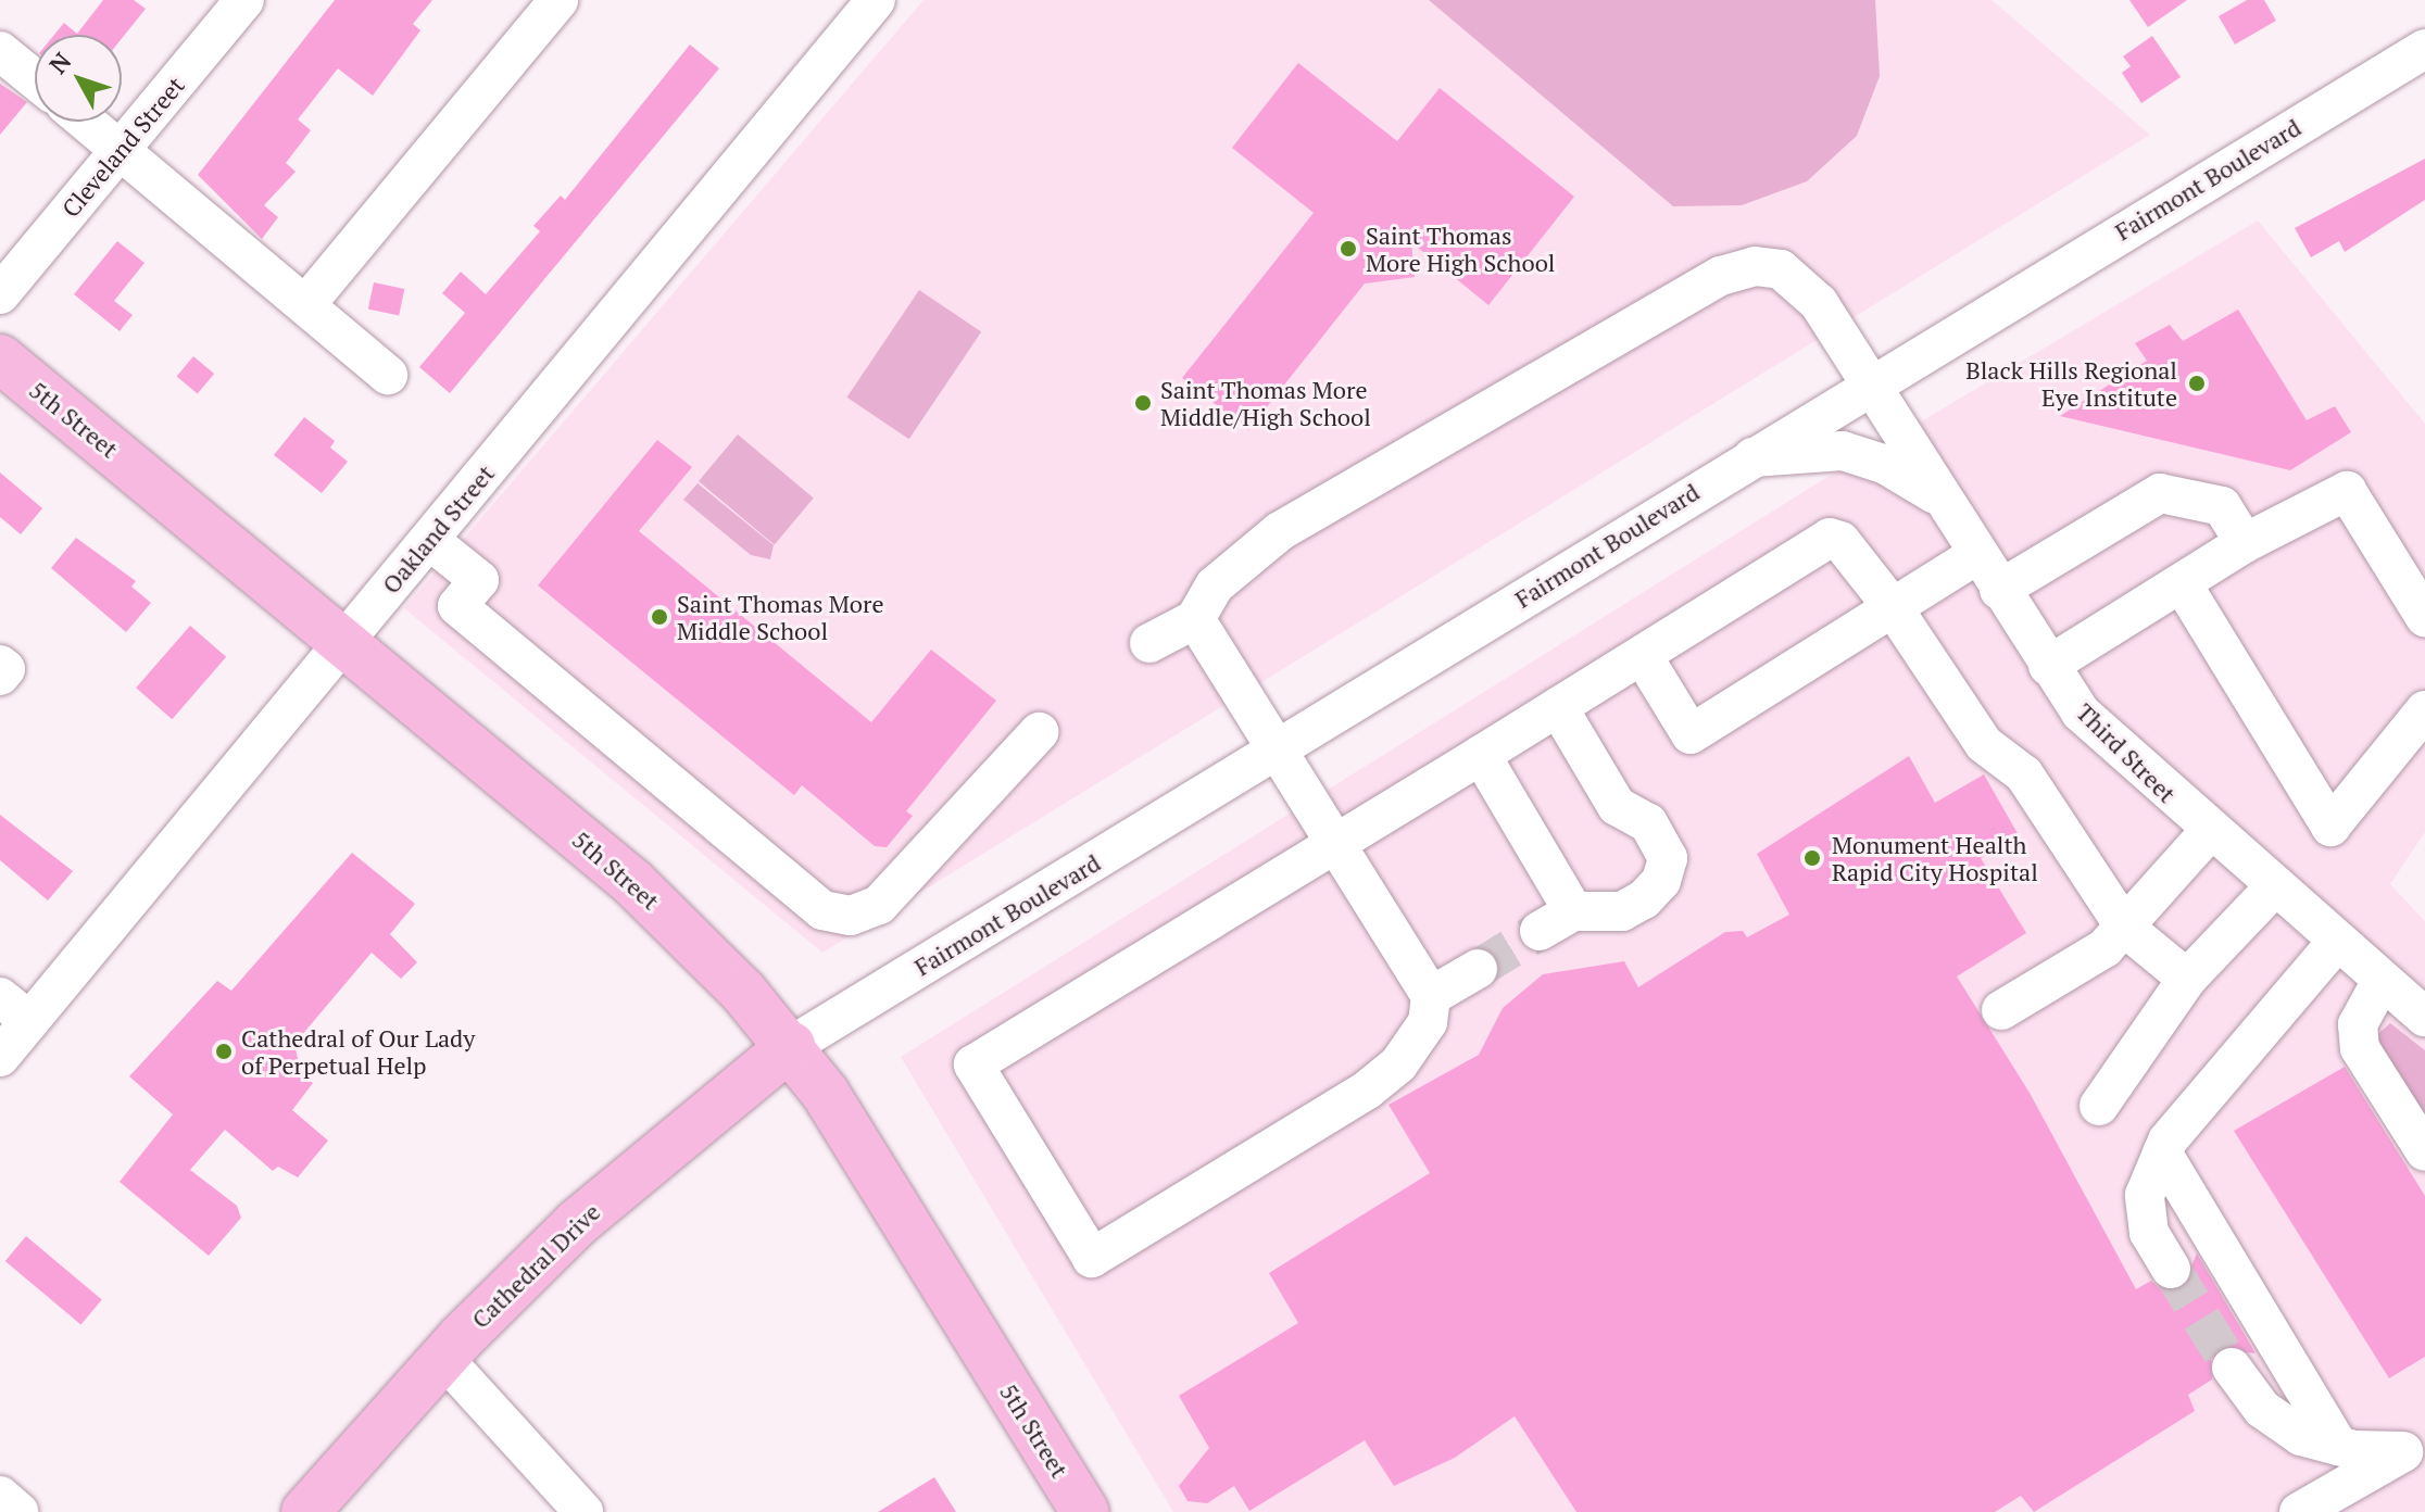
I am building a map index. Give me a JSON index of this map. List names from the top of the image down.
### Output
{
  "streets": {
    "main road": ["5th Street", "Cathedral Drive"],
    "street": [
      "Cleveland Street",
      "Fairmont Boulevard",
      "Oakland Street",
      "Third Street"
    ]
  },
  "crossings": [
    ["Fairmont Boulevard", "5th Street"],
    ["Fairmont Boulevard", "Third Street"],
    ["Fairmont Boulevard", "Cathedral Drive"],
    ["5th Street", "Oakland Street"],
    ["5th Street", "Cathedral Drive"]
  ],
  "places": [
    "Saint Thomas More High School",
    "Black Hills Regional Eye Institute",
    "Saint Thomas More Middle/High School",
    "Saint Thomas More Middle School",
    "Monument Health Rapid City Hospital",
    "Cathedral of Our Lady of Perpetual Help"
  ],
  "north": "top left"
}
